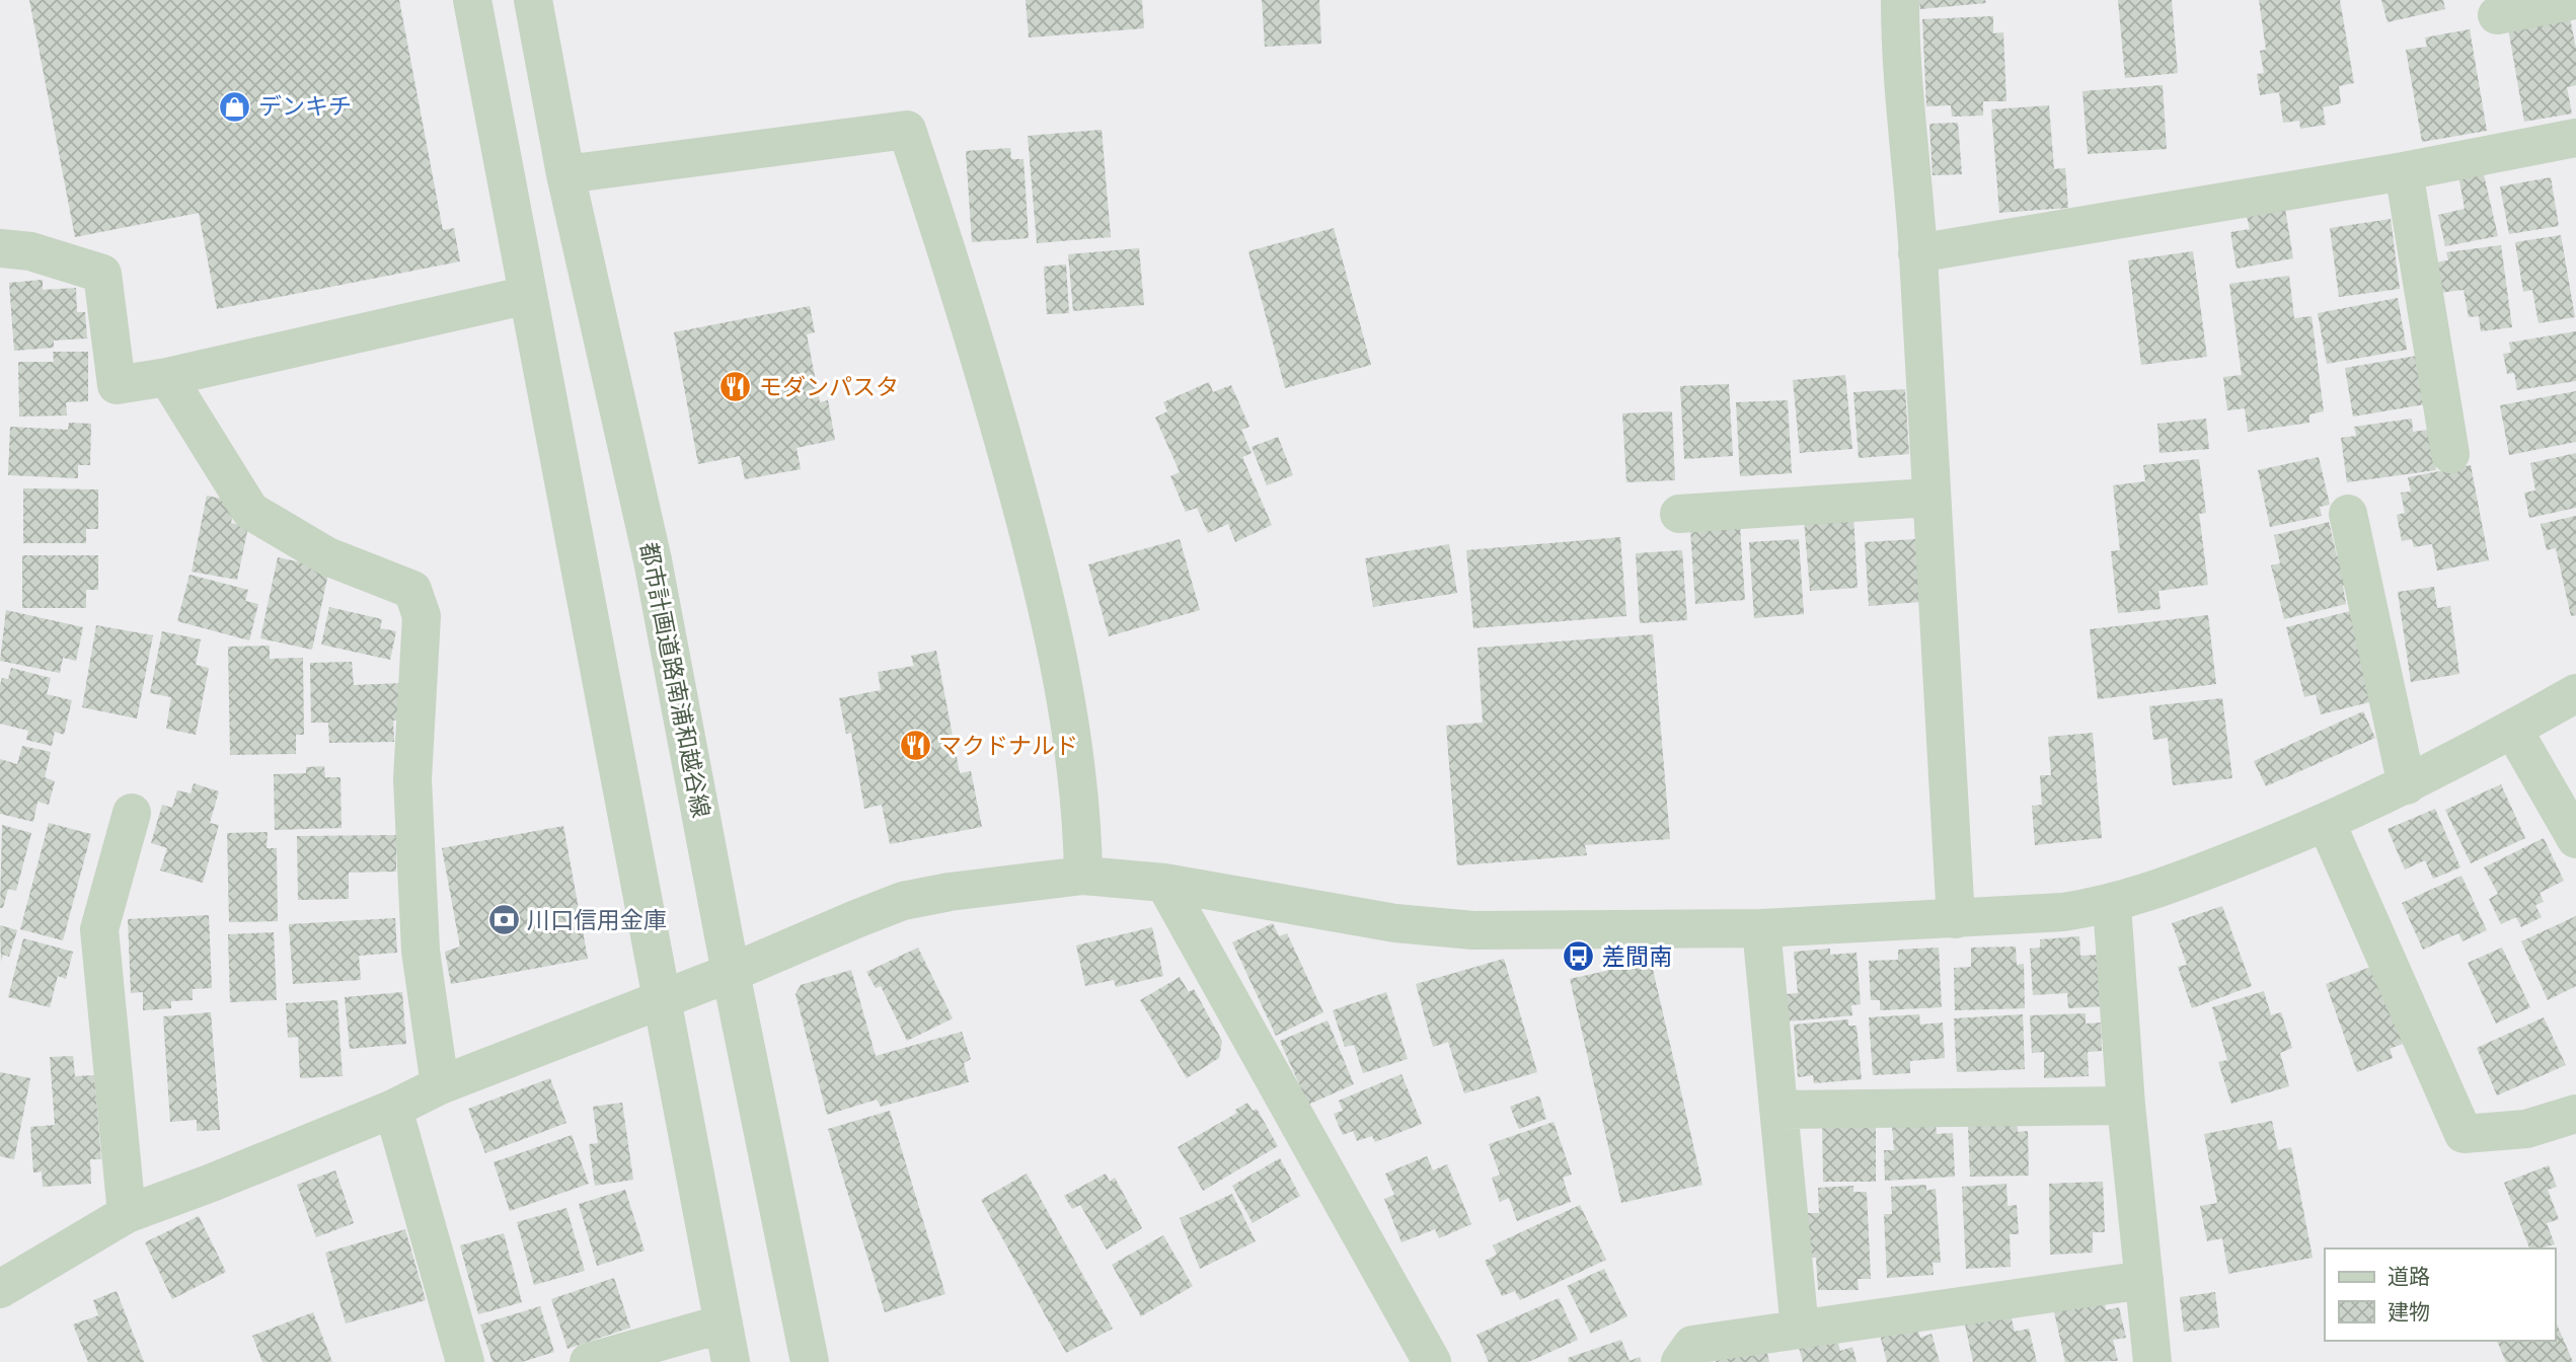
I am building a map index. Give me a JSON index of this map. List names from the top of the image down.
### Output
{
  "streets": {
    "street": ["都市計画道路南浦和越谷線"]
  },
  "places": {
    "shop": ["デンキチ"],
    "restaurant": ["モダンパスタ", "マクドナルド"],
    "bank": ["川口信用金庫"],
    "bus stop": ["差間南"]
  },
  "legend": ["道路", "建物"]
}
